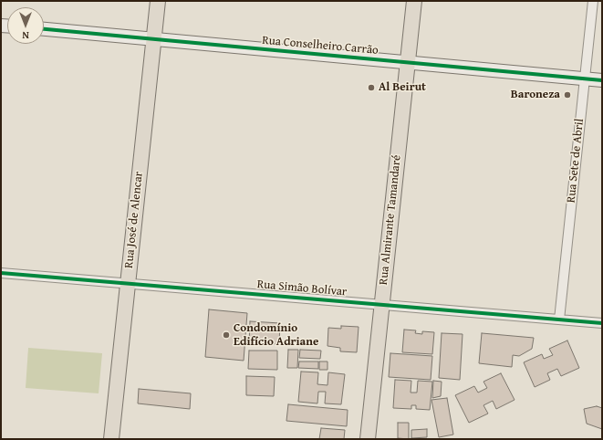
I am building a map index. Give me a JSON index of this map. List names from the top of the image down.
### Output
{
  "streets": {
    "main road": ["Rua José de Alencar", "Rua Almirante Tamandaré"],
    "street": ["Rua Conselheiro Carrão", "Rua Sete de Abril", "Rua Simão Bolívar"]
  },
  "crossings": [
    ["Rua Conselheiro Carrão", "Rua Sete de Abril"],
    ["Rua Conselheiro Carrão", "Rua José de Alencar"],
    ["Rua Conselheiro Carrão", "Rua Almirante Tamandaré"],
    ["Rua Sete de Abril", "Rua Simão Bolívar"],
    ["Rua José de Alencar", "Rua Simão Bolívar"],
    ["Rua Almirante Tamandaré", "Rua Simão Bolívar"]
  ],
  "places": ["Al Beirut", "Baroneza", "Condomínio Edifício Adriane"],
  "north": "bottom"
}
